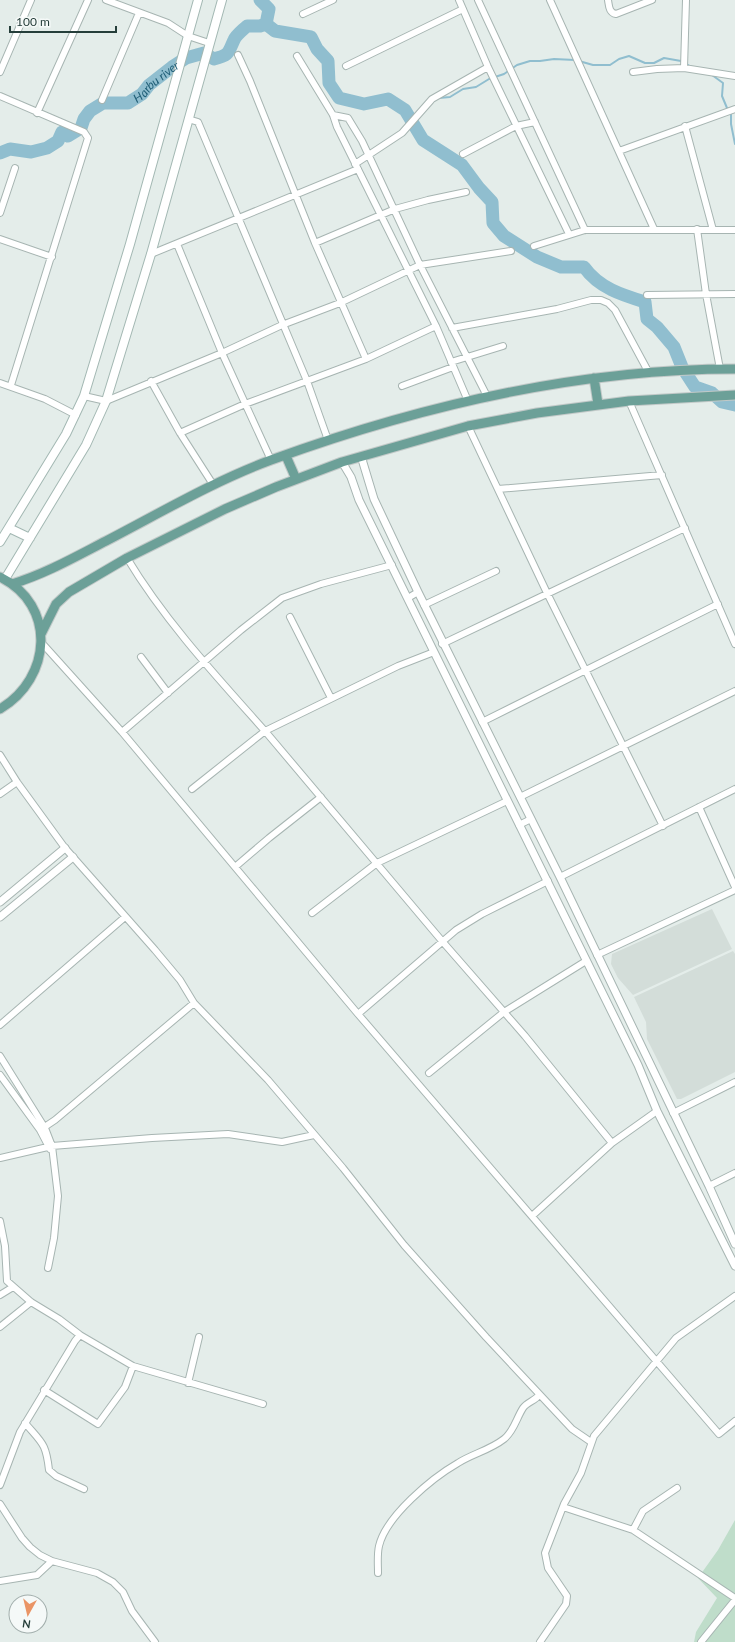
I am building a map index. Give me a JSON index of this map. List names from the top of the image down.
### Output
{
  "water": ["Harbu river"],
  "scale_bar": "100 m",
  "north": "bottom"
}
